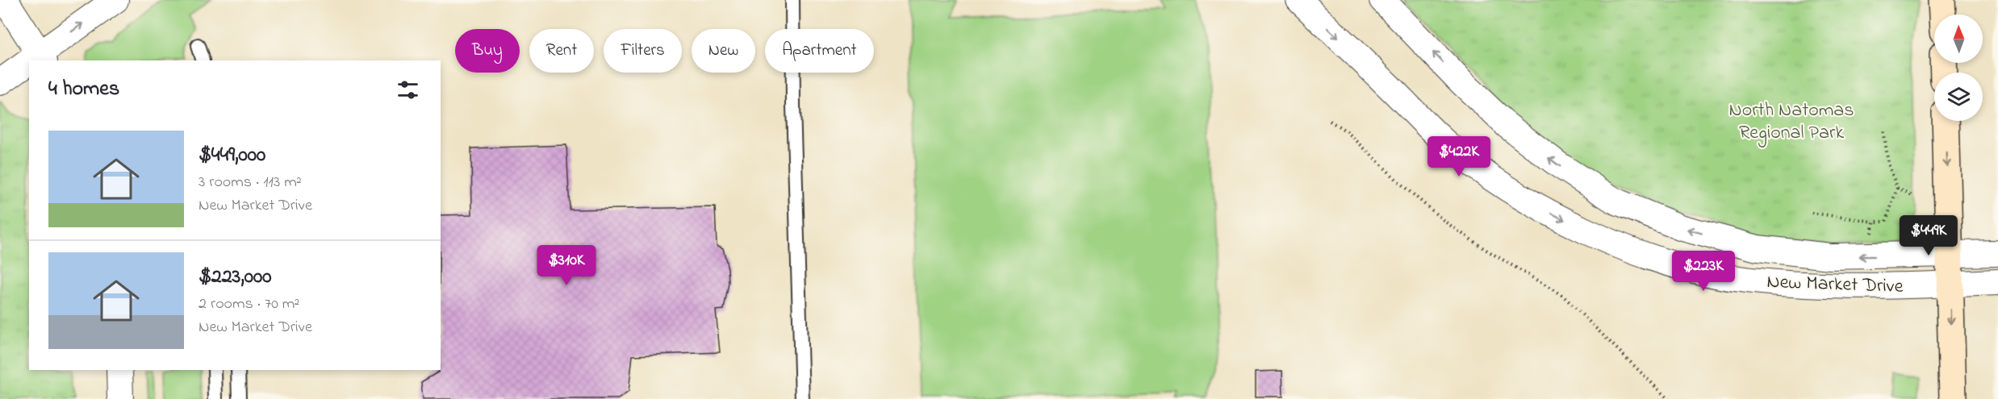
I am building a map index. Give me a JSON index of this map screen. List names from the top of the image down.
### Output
{
  "streets": {
    "street": ["New Market Drive"]
  },
  "parks": ["North Natomas Regional Park"],
  "north": "top",
  "page": {
    "chip": [
      "Buy",
      "Rent",
      "Filters",
      "New",
      "Apartment"
    ],
    "heading": "4 homes",
    "list": [
      {
        "name": "$449,000",
        "note": "3 rooms · 113 m² · New Market Drive"
      },
      {
        "name": "$223,000",
        "note": "2 rooms · 70 m² · New Market Drive"
      }
    ],
    "price": [
      "$422K",
      "$449K",
      "$310K",
      "$223K"
    ]
  }
}
